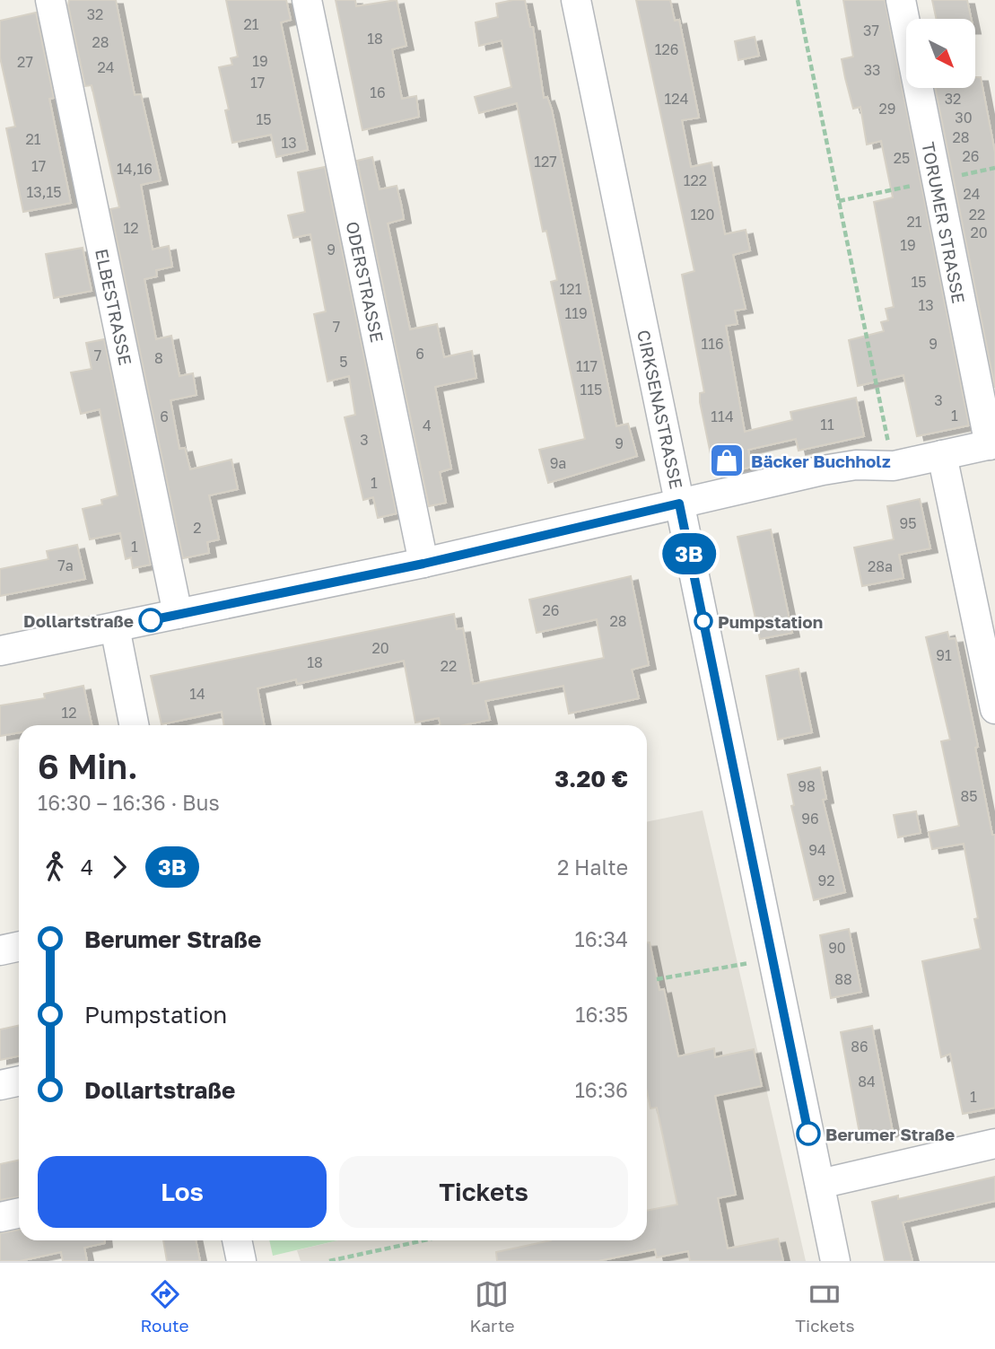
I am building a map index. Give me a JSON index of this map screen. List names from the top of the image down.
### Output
{
  "streets": {
    "street": [
      "TORUMER STRASSE",
      "ODERSTRASSE",
      "ELBESTRASSE",
      "CIRKSENASTRASSE"
    ]
  },
  "places": {
    "shop": ["Bäcker Buchholz"],
    "other": ["Dollartstraße", "Pumpstation", "Berumer Straße"]
  },
  "lines": ["bus line 3B"],
  "house_numbers": [
    "32",
    "21",
    "37",
    "18",
    "28",
    "126",
    "19",
    "27",
    "24",
    "33",
    "17",
    "16",
    "124",
    "32",
    "29",
    "30",
    "15",
    "28",
    "21",
    "13",
    "26",
    "25",
    "127",
    "17",
    "14,16",
    "122",
    "13,15",
    "24",
    "120",
    "22",
    "21",
    "12",
    "20",
    "19",
    "9",
    "15",
    "121",
    "13",
    "119",
    "7",
    "116",
    "9",
    "6",
    "7",
    "8",
    "5",
    "117",
    "115",
    "3",
    "1",
    "6",
    "114",
    "11",
    "4",
    "3",
    "9",
    "9a",
    "1",
    "95",
    "2",
    "1",
    "7a",
    "28a",
    "26",
    "28",
    "20",
    "91",
    "18",
    "22",
    "14",
    "12",
    "98",
    "85",
    "96",
    "94",
    "92",
    "90",
    "88",
    "86",
    "84",
    "1"
  ],
  "north": "bottom right",
  "page": {
    "on_map": "3B",
    "heading": ["6 Min.", "16:30 – 16:36 · Bus", "3.20 €"],
    "legs": ["4", "3B", "2 Halte"],
    "list": [
      {
        "name": "Berumer Straße",
        "value": "16:34"
      },
      {
        "name": "Pumpstation",
        "value": "16:35"
      },
      {
        "name": "Dollartstraße",
        "value": "16:36"
      }
    ],
    "buttons": ["Los", "Tickets"],
    "tabs": ["Route", "Karte", "Tickets"]
  }
}
